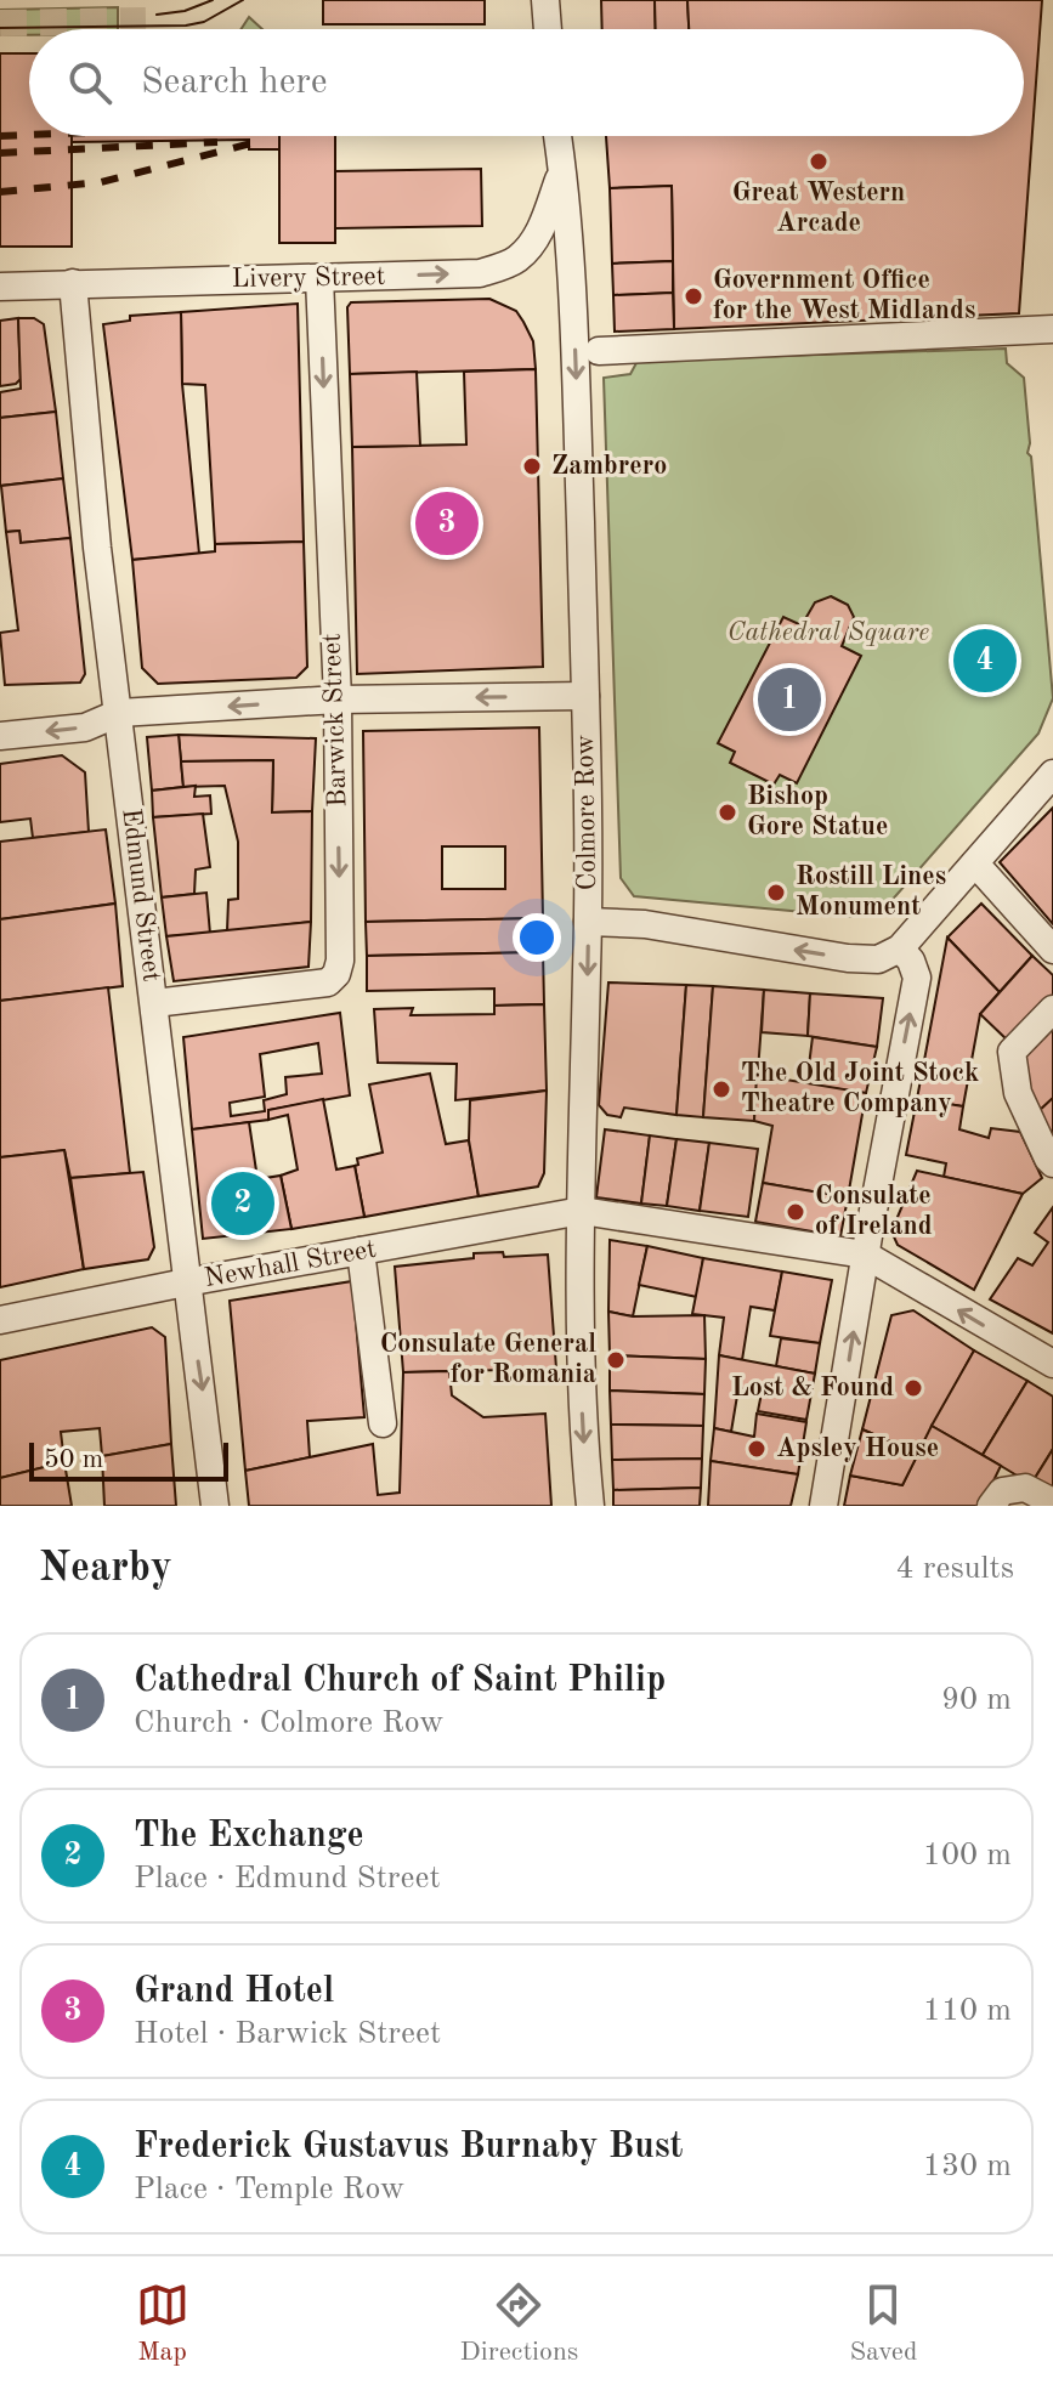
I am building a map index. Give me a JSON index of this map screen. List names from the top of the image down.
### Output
{
  "streets": {
    "street": [
      "Livery Street",
      "Barwick Street",
      "Colmore Row",
      "Edmund Street",
      "Newhall Street"
    ]
  },
  "crossings": [
    ["Livery Street", "Barwick Street"],
    ["Livery Street", "Colmore Row"],
    ["Livery Street", "Edmund Street"],
    ["Barwick Street", "Edmund Street"],
    ["Colmore Row", "Newhall Street"],
    ["Edmund Street", "Newhall Street"]
  ],
  "one_way": ["Barwick Street", "Colmore Row"],
  "parks": ["Cathedral Square"],
  "places": [
    "Great Western Arcade",
    "Government Office for the West Midlands",
    "Zambrero",
    "Bishop Gore Statue",
    "Rostill Lines Monument",
    "The Old Joint Stock Theatre Company",
    "Consulate of Ireland",
    "Consulate General for Romania",
    "Lost & Found",
    "Apsley House"
  ],
  "scale_bar": "50 m",
  "page": {
    "search": "Search here",
    "pins": [
      "3",
      "4",
      "1",
      "2"
    ],
    "scale": "50 m",
    "heading": ["Nearby", "4 results"],
    "list": [
      {
        "mark": "1",
        "name": "Cathedral Church of Saint Philip",
        "note": "Church · Colmore Row",
        "value": "90 m"
      },
      {
        "mark": "2",
        "name": "The Exchange",
        "note": "Place · Edmund Street",
        "value": "100 m"
      },
      {
        "mark": "3",
        "name": "Grand Hotel",
        "note": "Hotel · Barwick Street",
        "value": "110 m"
      },
      {
        "mark": "4",
        "name": "Frederick Gustavus Burnaby Bust",
        "note": "Place · Temple Row",
        "value": "130 m"
      }
    ],
    "nav": ["Map", "Directions", "Saved"]
  }
}
